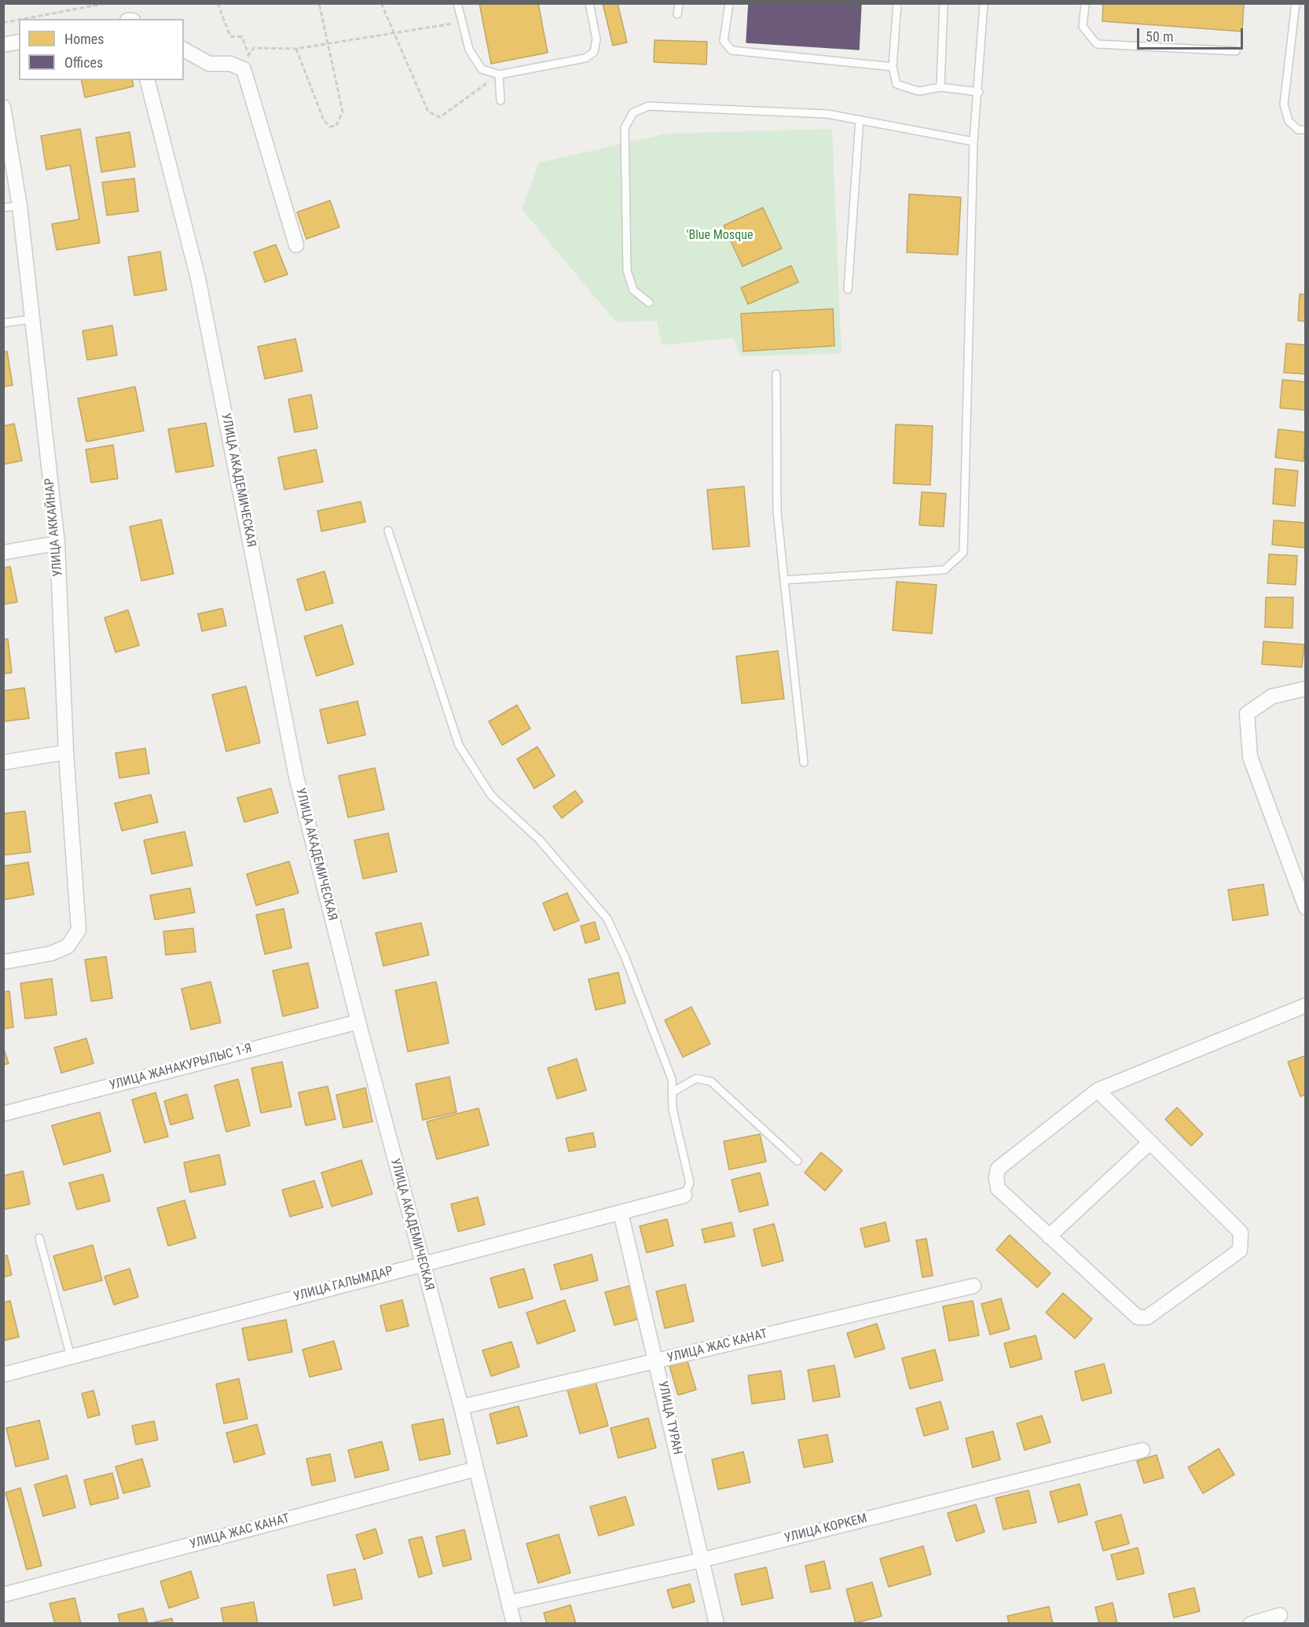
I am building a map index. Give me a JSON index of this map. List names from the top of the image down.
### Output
{
  "streets": {
    "street": [
      "УЛИЦА АКАДЕМИЧЕСКАЯ",
      "УЛИЦА АККАЙНАР",
      "УЛИЦА ЖАНАКУРЫЛЫС 1-Я",
      "УЛИЦА ГАЛЫМДАР",
      "УЛИЦА ЖАС КАНАТ",
      "УЛИЦА ТУРАН",
      "УЛИЦА КОРКЕМ"
    ]
  },
  "crossings": [
    ["УЛИЦА АКАДЕМИЧЕСКАЯ", "УЛИЦА ЖАНАКУРЫЛЫС 1-Я"],
    ["УЛИЦА АКАДЕМИЧЕСКАЯ", "УЛИЦА ГАЛЫМДАР"],
    ["УЛИЦА АКАДЕМИЧЕСКАЯ", "УЛИЦА ЖАС КАНАТ"],
    ["УЛИЦА АКАДЕМИЧЕСКАЯ", "УЛИЦА КОРКЕМ"],
    ["УЛИЦА ГАЛЫМДАР", "УЛИЦА ТУРАН"],
    ["УЛИЦА ЖАС КАНАТ", "УЛИЦА ТУРАН"],
    ["УЛИЦА ТУРАН", "УЛИЦА КОРКЕМ"]
  ],
  "parks": ["'Blue Mosque"],
  "legend": ["Homes", "Offices"],
  "scale_bar": "50 m"
}
